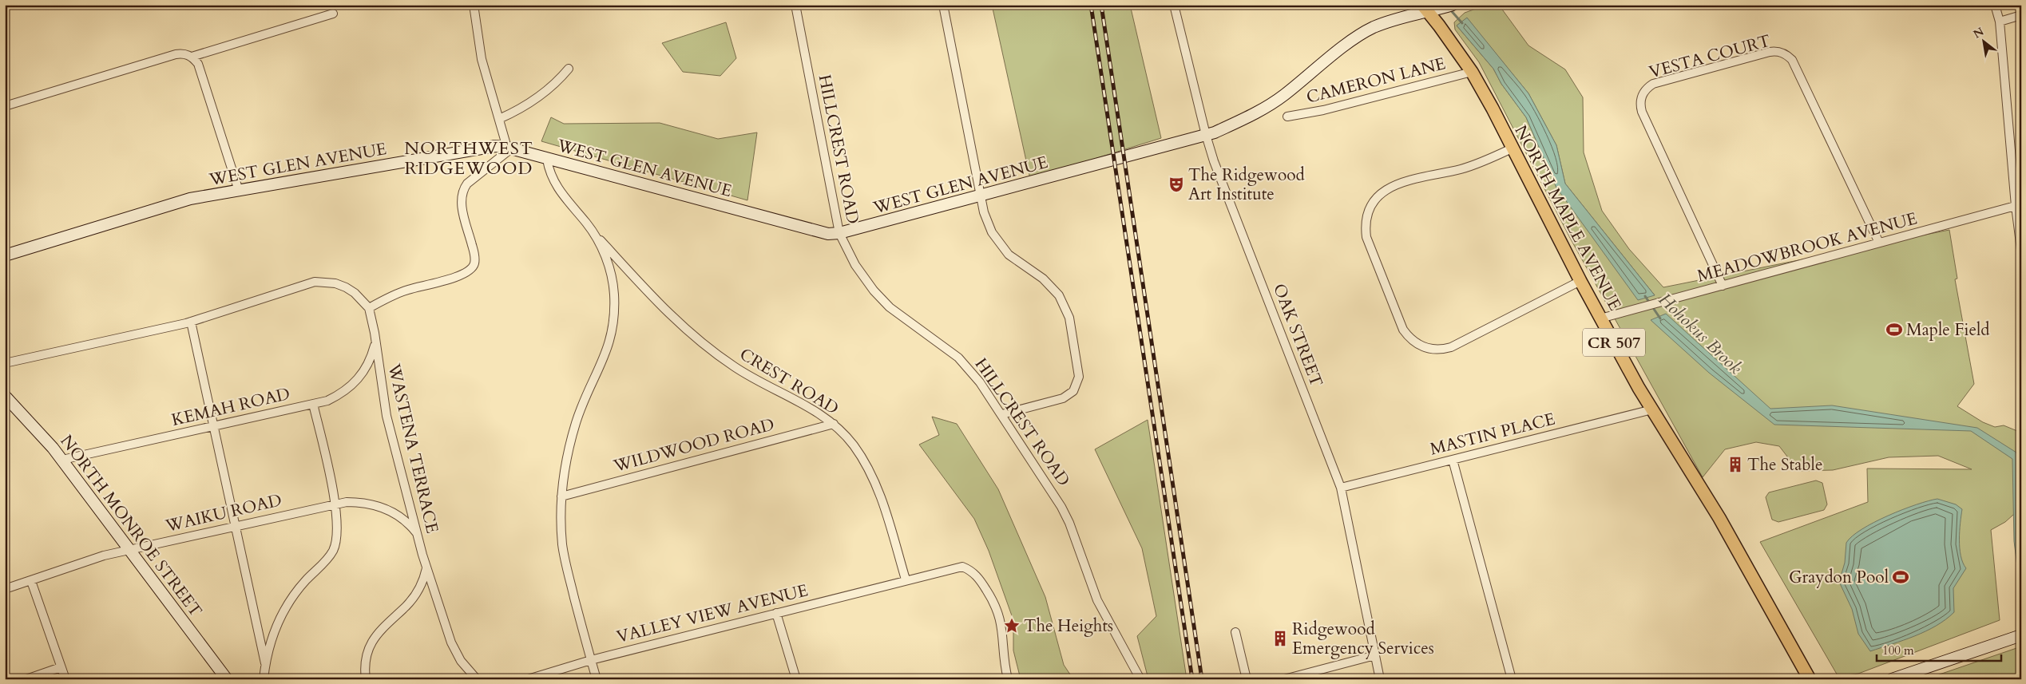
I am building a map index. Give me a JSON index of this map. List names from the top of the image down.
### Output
{
  "streets": {
    "main road": ["NORTH MAPLE AVENUE", "CR 507"],
    "street": [
      "VESTA COURT",
      "CAMERON LANE",
      "HILLCREST ROAD",
      "WEST GLEN AVENUE",
      "MEADOWBROOK AVENUE",
      "OAK STREET",
      "CREST ROAD",
      "KEMAH ROAD",
      "MASTIN PLACE",
      "WILDWOOD ROAD",
      "WASTENA TERRACE",
      "WAIKU ROAD",
      "NORTH MONROE STREET",
      "VALLEY VIEW AVENUE"
    ]
  },
  "crossings": [
    ["VESTA COURT", "MEADOWBROOK AVENUE"],
    ["CAMERON LANE", "NORTH MAPLE AVENUE"],
    ["HILLCREST ROAD", "WEST GLEN AVENUE"],
    ["WEST GLEN AVENUE", "NORTH MAPLE AVENUE"],
    ["WEST GLEN AVENUE", "OAK STREET"],
    ["NORTH MAPLE AVENUE", "MEADOWBROOK AVENUE"],
    ["NORTH MAPLE AVENUE", "MASTIN PLACE"],
    ["OAK STREET", "MASTIN PLACE"],
    ["CREST ROAD", "WILDWOOD ROAD"],
    ["CREST ROAD", "VALLEY VIEW AVENUE"],
    ["KEMAH ROAD", "WASTENA TERRACE"],
    ["KEMAH ROAD", "NORTH MONROE STREET"],
    ["WASTENA TERRACE", "WAIKU ROAD"],
    ["WAIKU ROAD", "NORTH MONROE STREET"]
  ],
  "districts": ["NORTHWEST RIDGEWOOD"],
  "water": ["Hohokus Brook"],
  "places": {
    "theatre": ["The Ridgewood Art Institute"],
    "sports": ["Maple Field", "Graydon Pool"],
    "building": ["The Stable", "Ridgewood Emergency Services"],
    "place": ["The Heights"]
  },
  "scale_bar": "100 m",
  "north": "top left"
}
